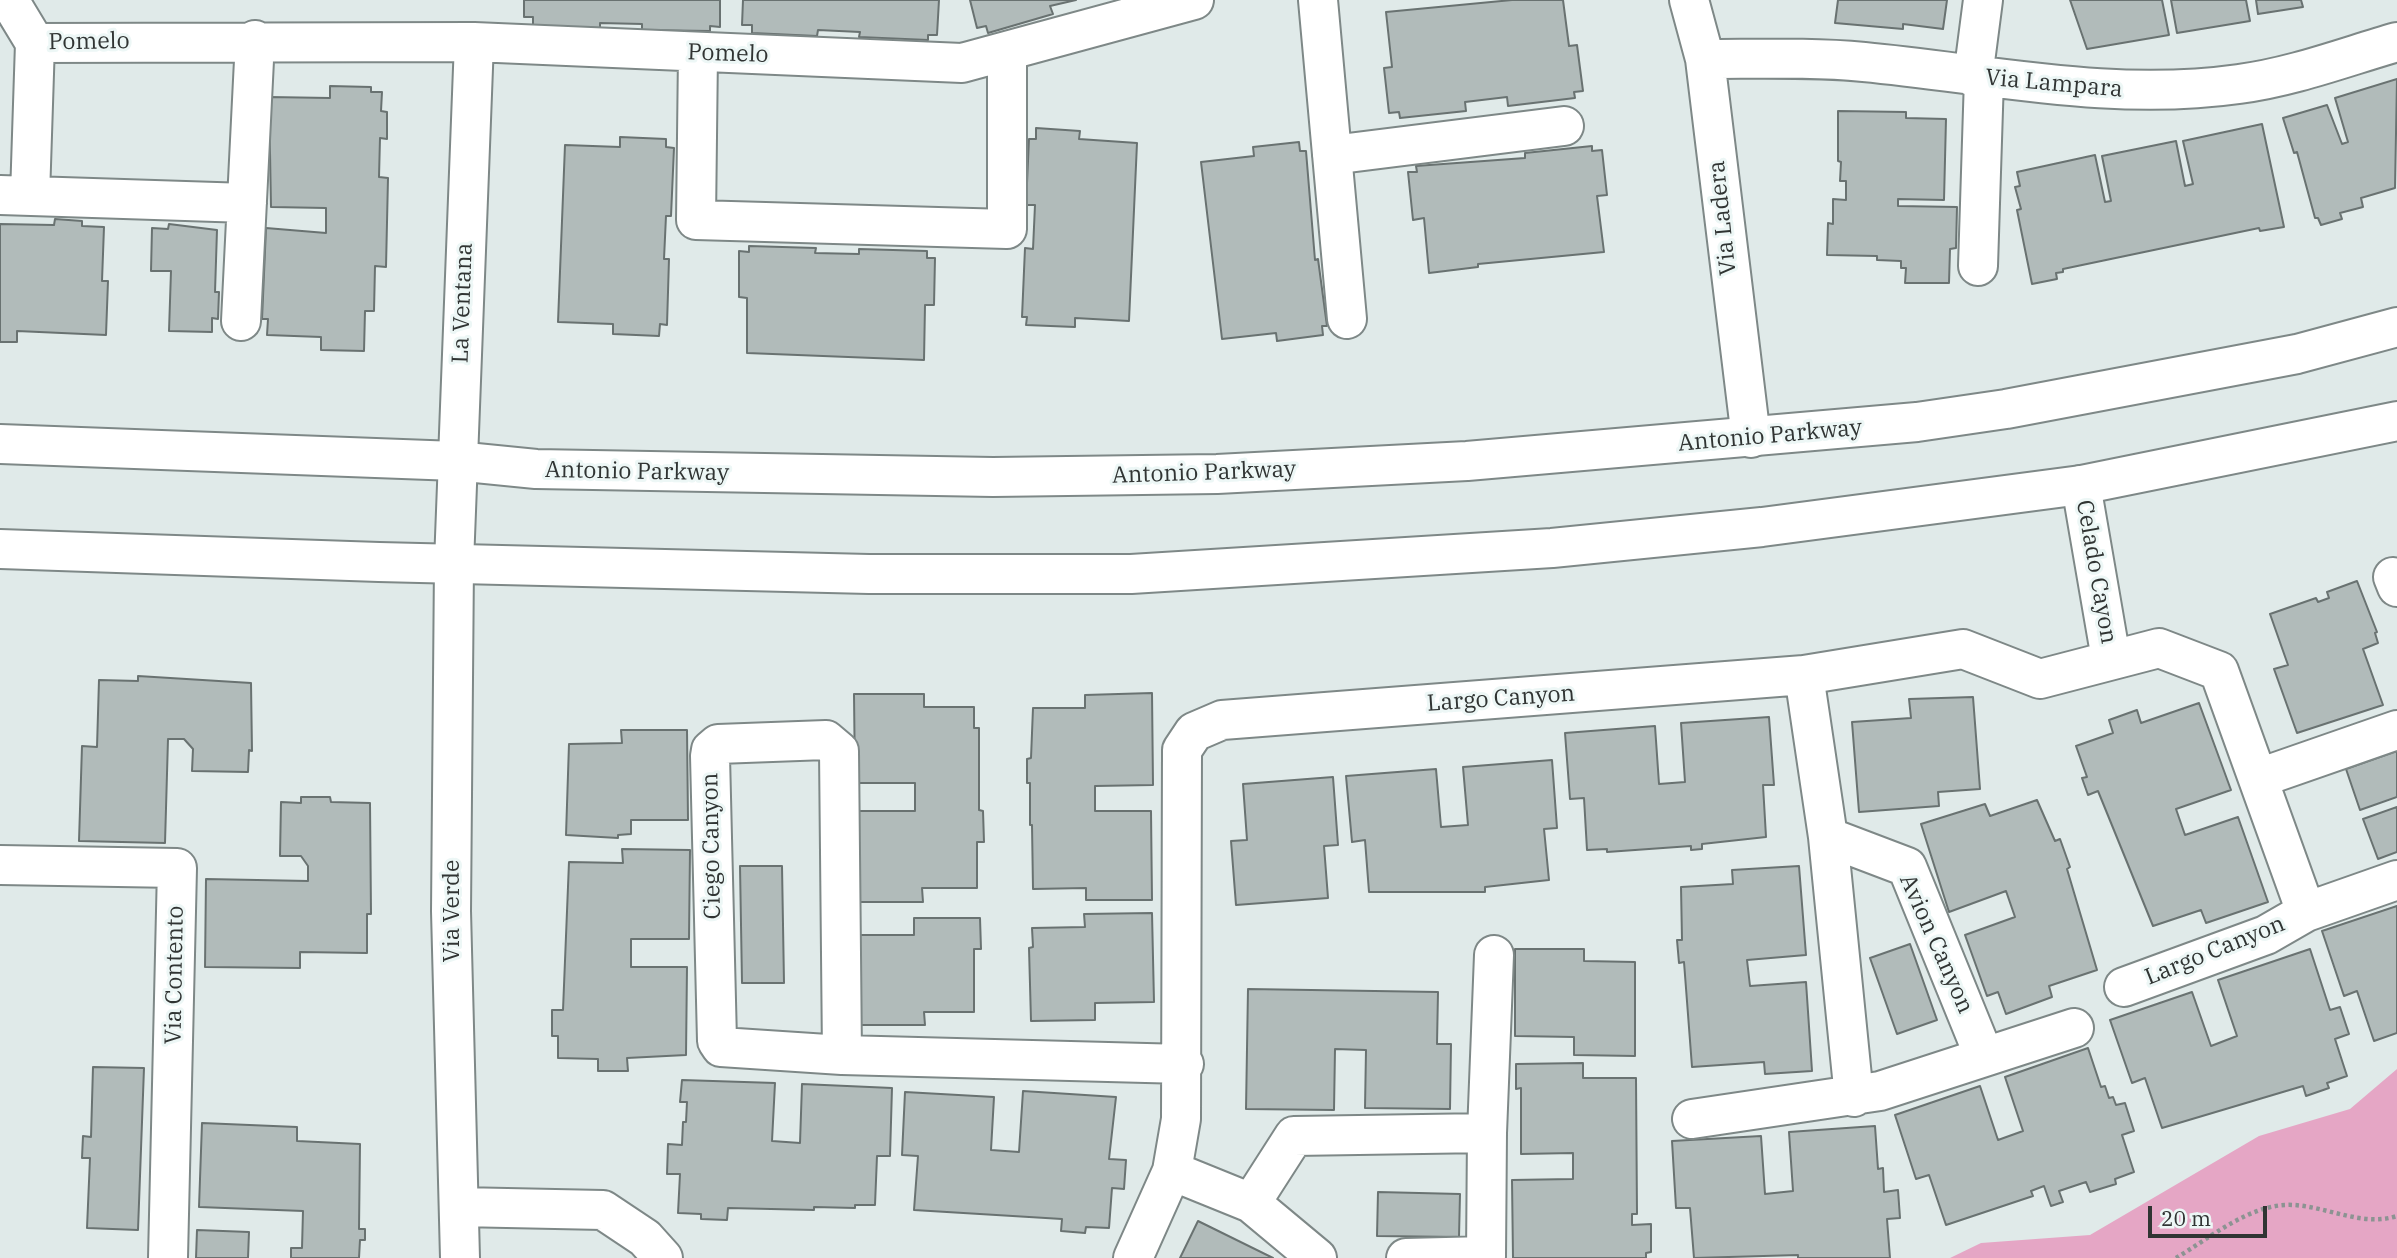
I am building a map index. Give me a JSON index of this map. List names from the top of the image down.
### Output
{
  "streets": {
    "street": [
      "Pomelo",
      "Via Lampara",
      "Via Ladera",
      "La Ventana",
      "Antonio Parkway",
      "Celado Cayon",
      "Largo Canyon",
      "Ciego Canyon",
      "Via Verde",
      "Avion Canyon",
      "Via Contento"
    ]
  },
  "crossings": [
    ["Pomelo", "La Ventana"],
    ["Via Lampara", "Via Ladera"],
    ["Via Ladera", "Antonio Parkway"],
    ["La Ventana", "Antonio Parkway"],
    ["La Ventana", "Via Verde"],
    ["Celado Cayon", "Largo Canyon"],
    ["Largo Canyon", "Ciego Canyon"]
  ],
  "scale_bar": "20 m"
}
